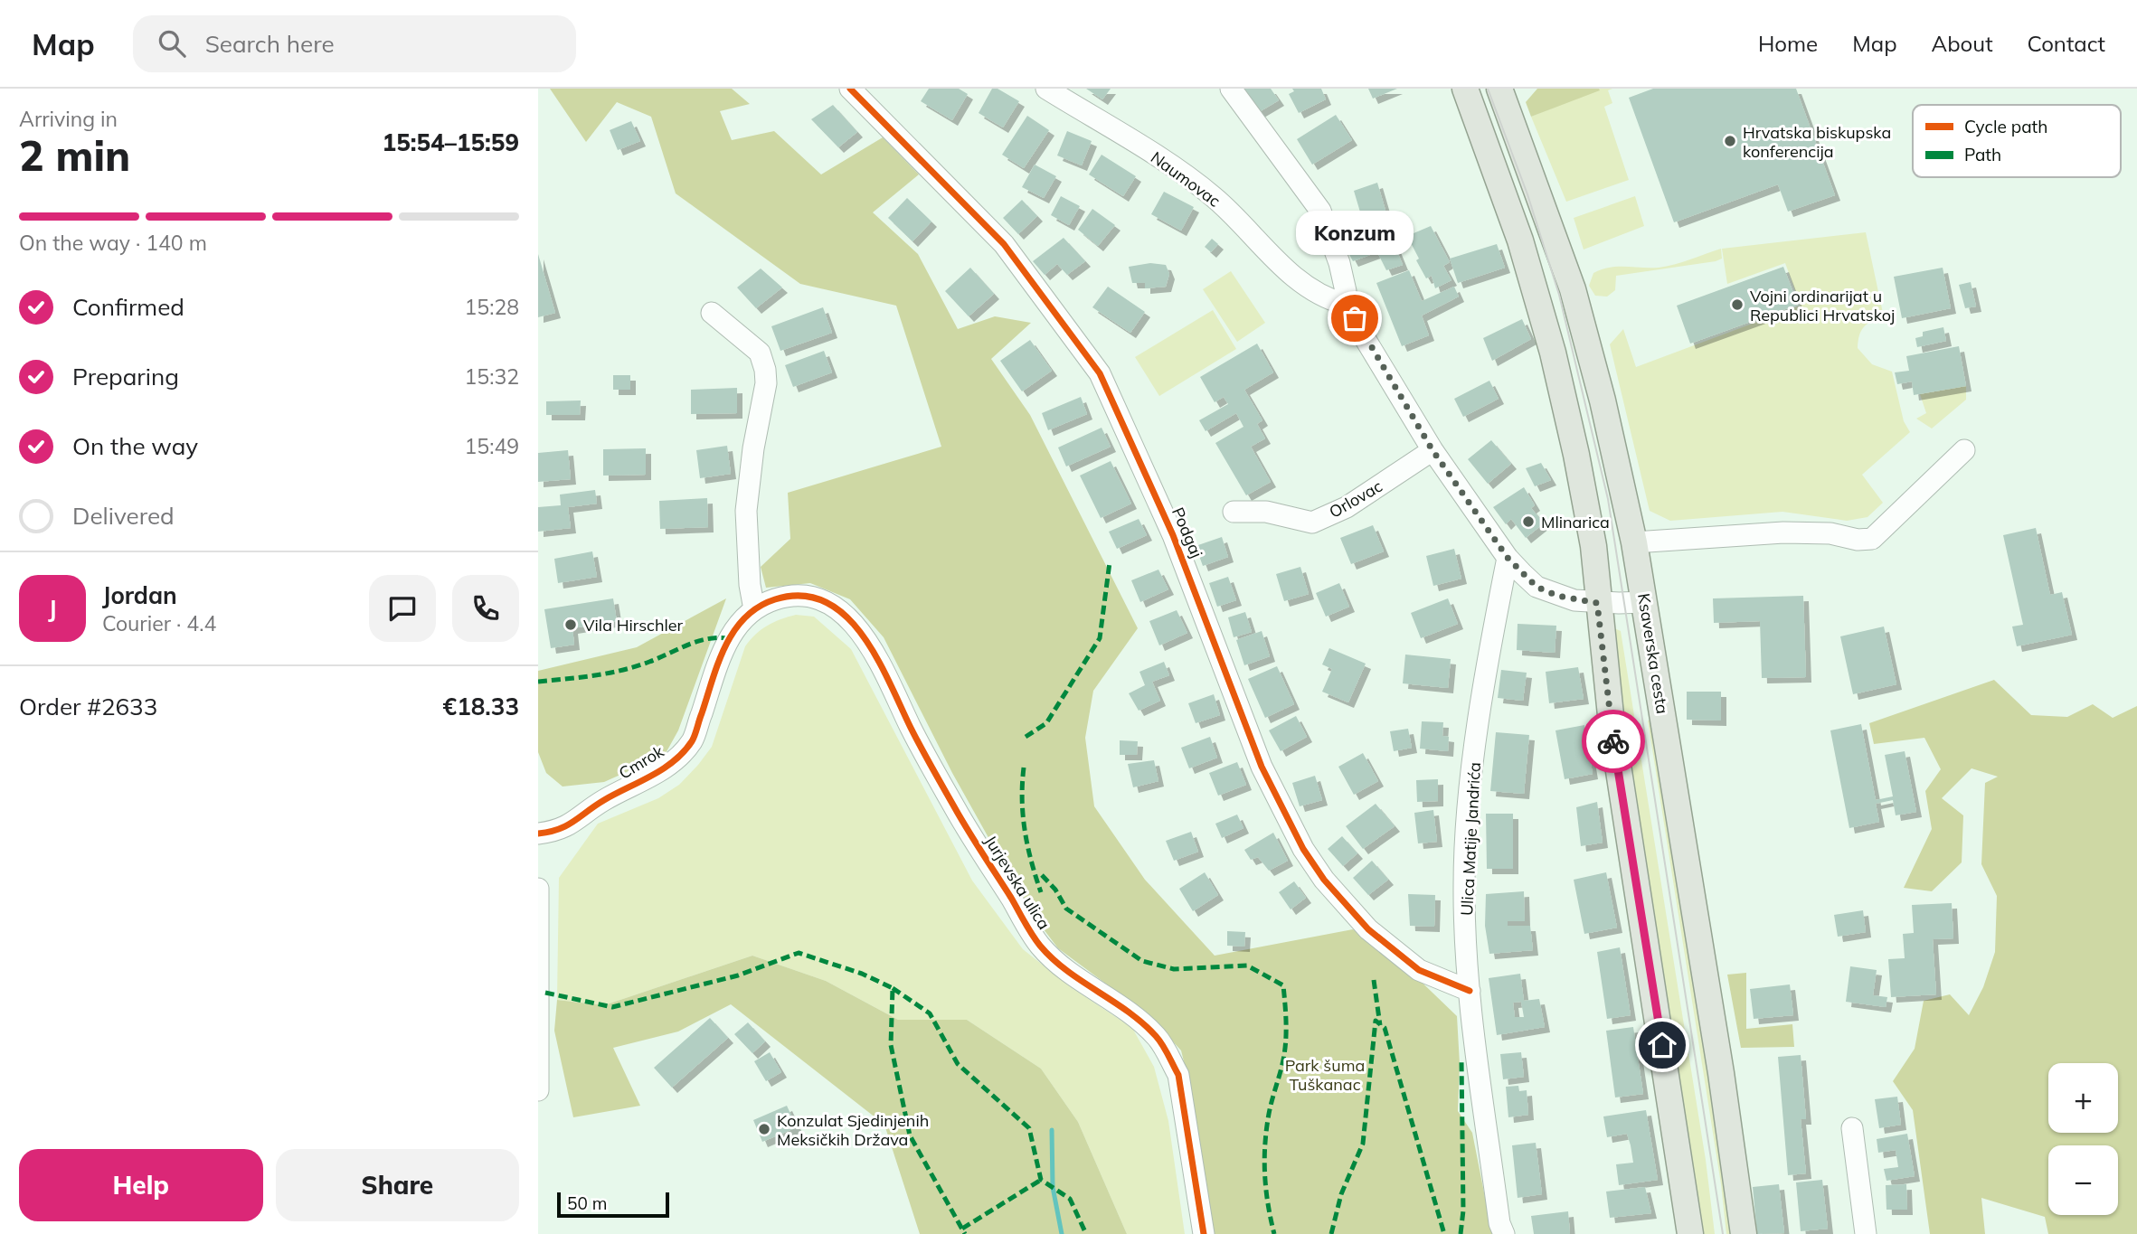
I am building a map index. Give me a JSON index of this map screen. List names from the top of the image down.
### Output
{
  "streets": {
    "main road": ["Ksaverska cesta"],
    "street": [
      "Naumovac",
      "Orlovac",
      "Podgaj",
      "Cmrok",
      "Ulica Matije Jandrića",
      "Jurjevska ulica"
    ]
  },
  "crossings": [
    ["Podgaj", "Ulica Matije Jandrića"],
    ["Cmrok", "Jurjevska ulica"]
  ],
  "parks": ["Park šuma Tuškanac"],
  "places": [
    "Hrvatska biskupska konferencija",
    "Vojni ordinarijat u Republici Hrvatskoj",
    "Konzum",
    "Mlinarica",
    "Vila Hirschler",
    "Konzulat Sjedinjenih Meksičkih Država"
  ],
  "legend": ["Cycle path", "Path"],
  "scale_bar": "50 m",
  "page": {
    "header": "Map",
    "search": "Search here",
    "nav": [
      "Home",
      "Map",
      "About",
      "Contact"
    ],
    "heading": ["2 min", "Arriving in", "15:54–15:59"],
    "panel": [
      "Jordan",
      "Courier · 4.4",
      "Order #2633",
      "€18.33"
    ],
    "bar": "On the way · 140 m",
    "bubble": "Konzum",
    "list": [
      ["Confirmed", "15:28"],
      ["Preparing", "15:32"],
      ["On the way", "15:49"],
      "Delivered"
    ],
    "round": "J",
    "map_buttons": ["+", "−"],
    "buttons": ["Help", "Share"],
    "scale": "50 m"
  }
}
